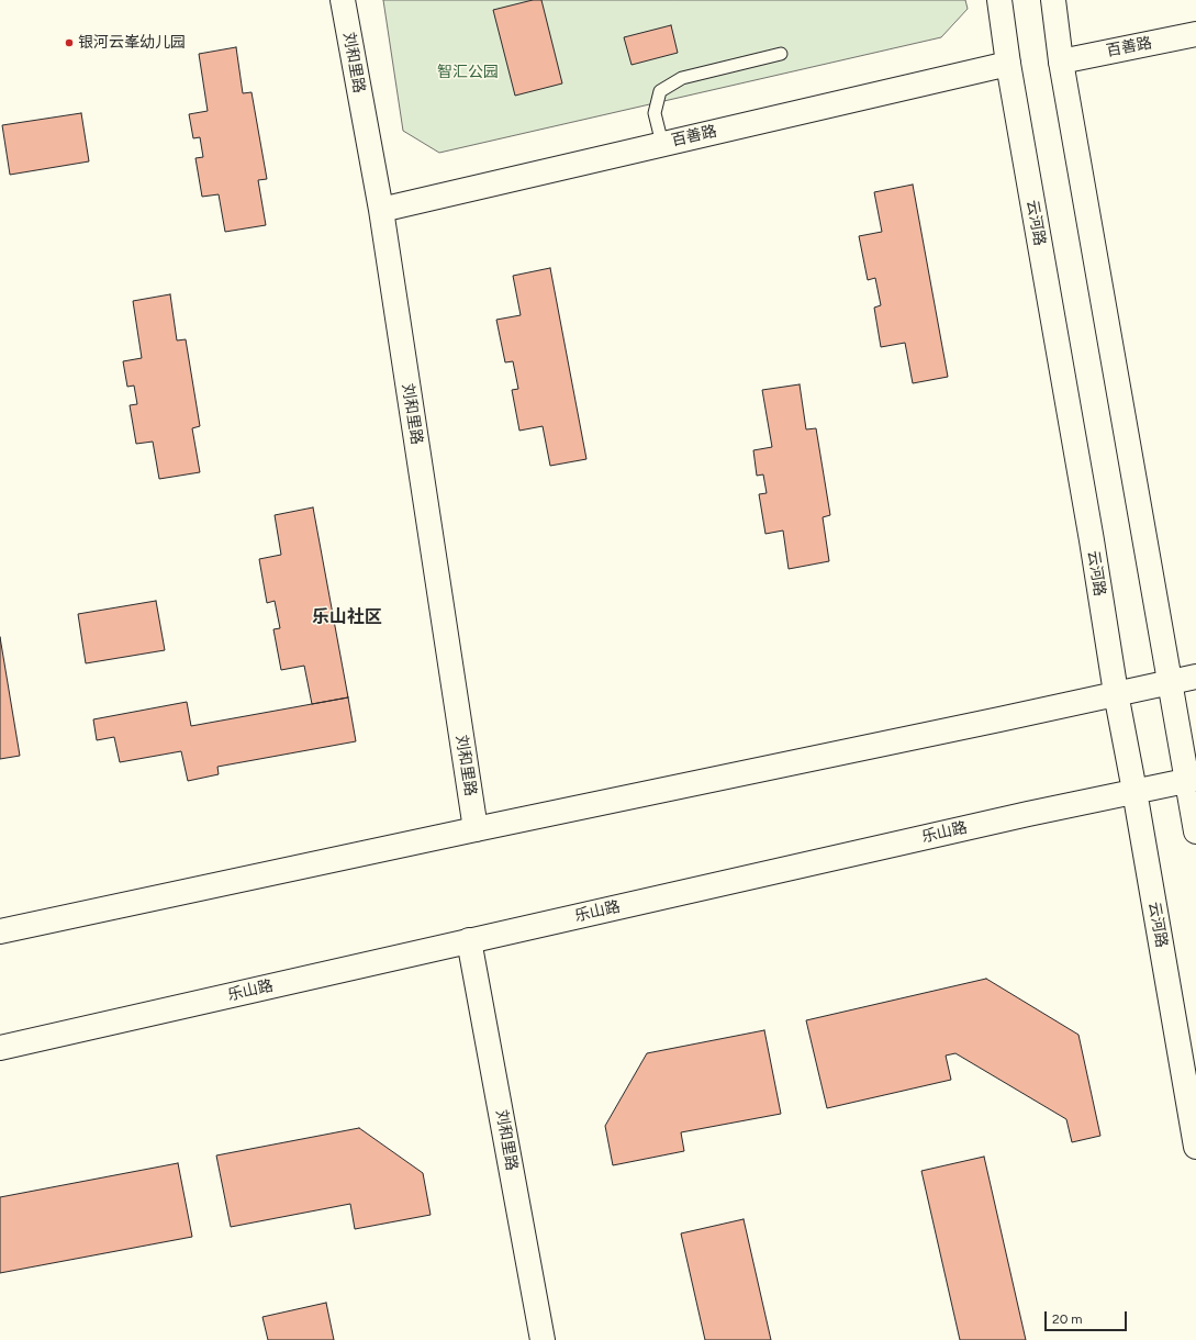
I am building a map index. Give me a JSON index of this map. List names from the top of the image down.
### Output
{
  "streets": {
    "street": [
      "百善路",
      "刘和里路",
      "云河路",
      "乐山路"
    ]
  },
  "crossings": [
    ["百善路", "刘和里路"],
    ["百善路", "云河路"],
    ["刘和里路", "乐山路"],
    ["云河路", "乐山路"]
  ],
  "districts": ["乐山社区"],
  "parks": ["智汇公园"],
  "places": ["银河云峯幼儿园"],
  "scale_bar": "20 m"
}
